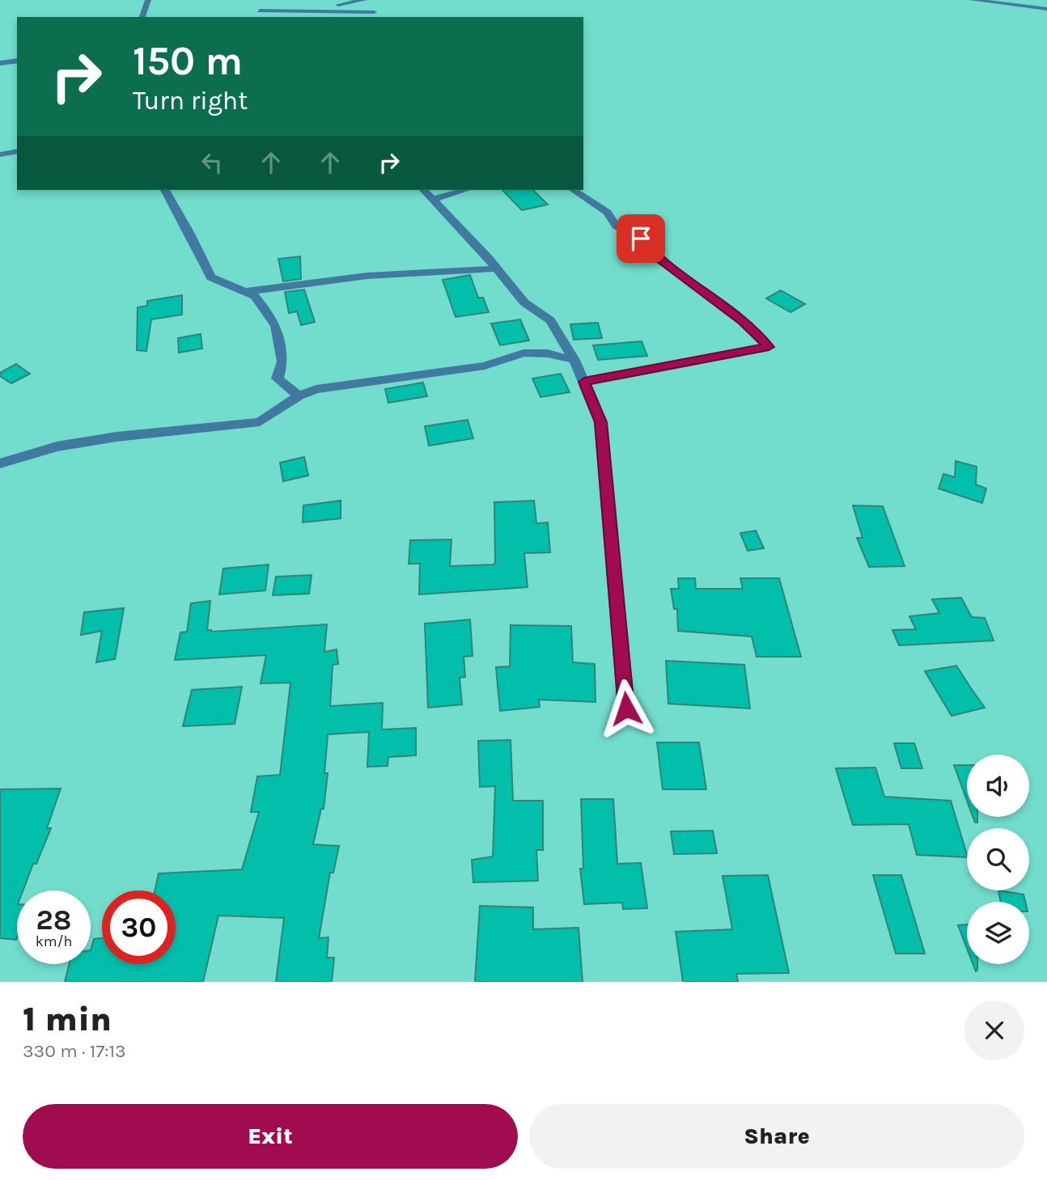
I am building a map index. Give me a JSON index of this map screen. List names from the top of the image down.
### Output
{
  "page": {
    "turn": ["150 m", "Turn right"],
    "speed": "28 km/h",
    "limit": "30",
    "heading": ["1 min", "330 m · 17:13"],
    "buttons": ["Exit", "Share"]
  }
}
